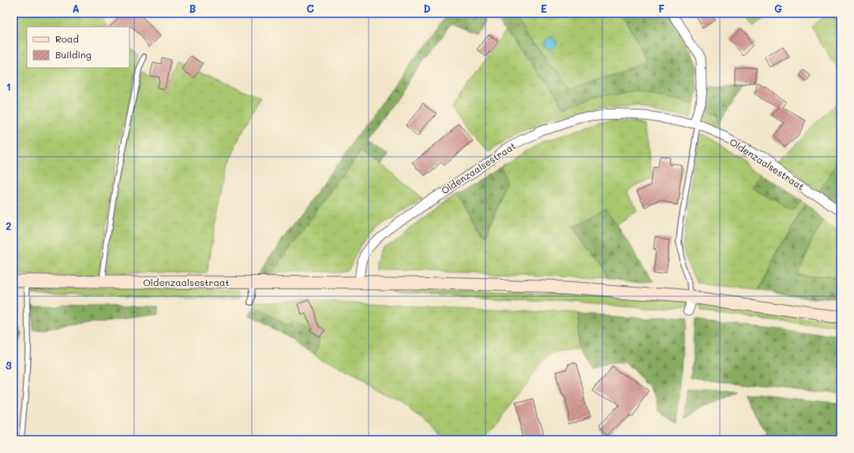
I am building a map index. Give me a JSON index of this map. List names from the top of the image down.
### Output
{
  "streets": {
    "main road": ["Oldenzaalsestraat"]
  },
  "legend": ["Road", "Building"],
  "grid": {
    "columns": [
      "A",
      "B",
      "C",
      "D",
      "E",
      "F",
      "G"
    ],
    "rows": ["1", "2", "3"]
  }
}
